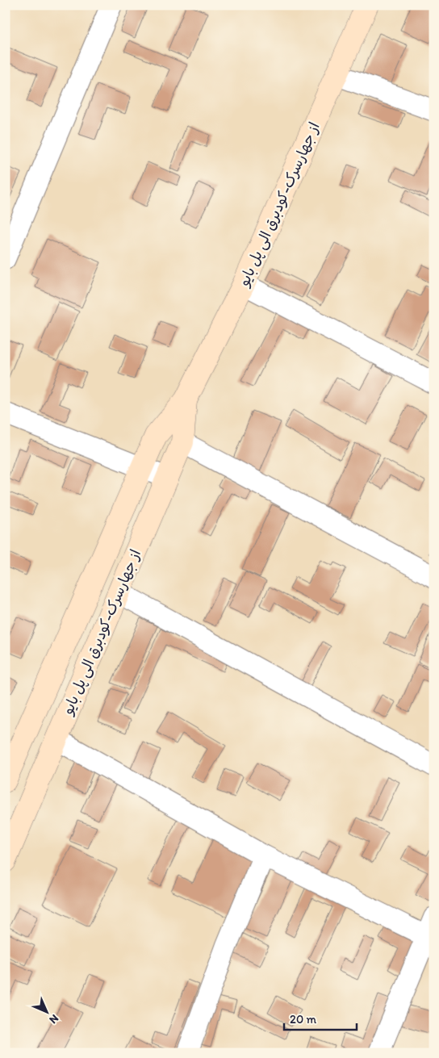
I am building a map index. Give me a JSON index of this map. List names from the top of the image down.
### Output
{
  "streets": {
    "street": ["از جهارسرک-کودبرق الی پل بایو"]
  },
  "scale_bar": "20 m",
  "north": "bottom right"
}
